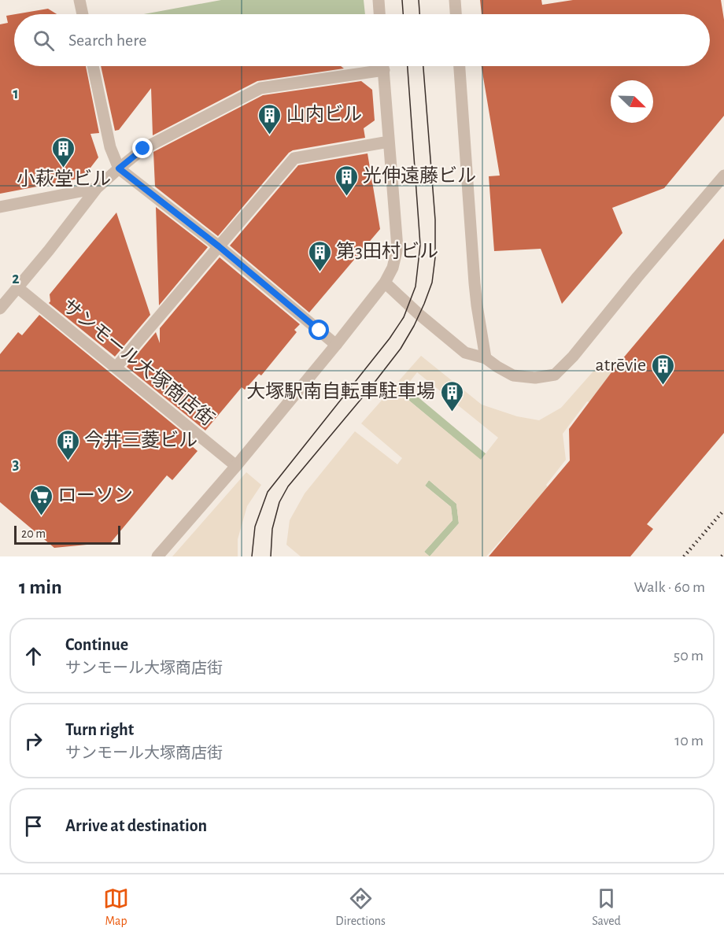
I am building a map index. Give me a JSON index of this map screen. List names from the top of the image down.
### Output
{
  "streets": {
    "street": ["サンモール大塚商店街"]
  },
  "places": {
    "building": [
      "山内ビル",
      "小萩堂ビル",
      "光伸遠藤ビル",
      "第3田村ビル",
      "atrēvie",
      "大塚駅南自転車駐車場",
      "今井三菱ビル"
    ],
    "supermarket": ["ローソン"]
  },
  "scale_bar": "20 m",
  "north": "bottom right",
  "page": {
    "search": "Search here",
    "scale": "20 m",
    "heading": ["1 min", "Walk · 60 m"],
    "list": [
      ["Continue", "サンモール大塚商店街", "50 m"],
      ["Turn right", "サンモール大塚商店街", "10 m"],
      "Arrive at destination"
    ],
    "nav": ["Map", "Directions", "Saved"]
  },
  "grid": {
    "rows": ["1", "2", "3"]
  }
}
